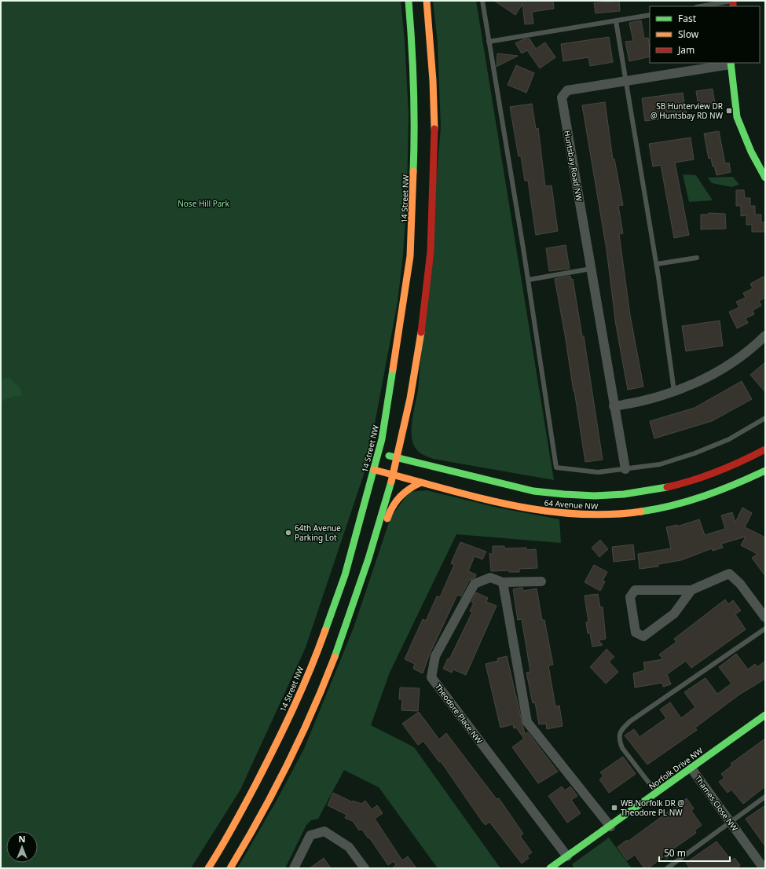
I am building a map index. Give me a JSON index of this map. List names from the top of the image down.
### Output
{
  "streets": {
    "main road": ["14 Street NW", "64 Avenue NW", "Norfolk Drive NW"],
    "street": ["Huntsbay Road NW", "Theodore Place NW", "Thames Close NW"]
  },
  "crossings": [
    ["14 Street NW", "64 Avenue NW"],
    ["Theodore Place NW", "Norfolk Drive NW"],
    ["Norfolk Drive NW", "Thames Close NW"]
  ],
  "parks": ["Nose Hill Park"],
  "places": {
    "transit": ["SB Hunterview DR @ Huntsbay RD NW", "WB Norfolk DR @ Theodore PL NW"],
    "other": ["64th Avenue Parking Lot"]
  },
  "legend": ["Fast", "Slow", "Jam"],
  "scale_bar": "50 m",
  "north": "top"
}
